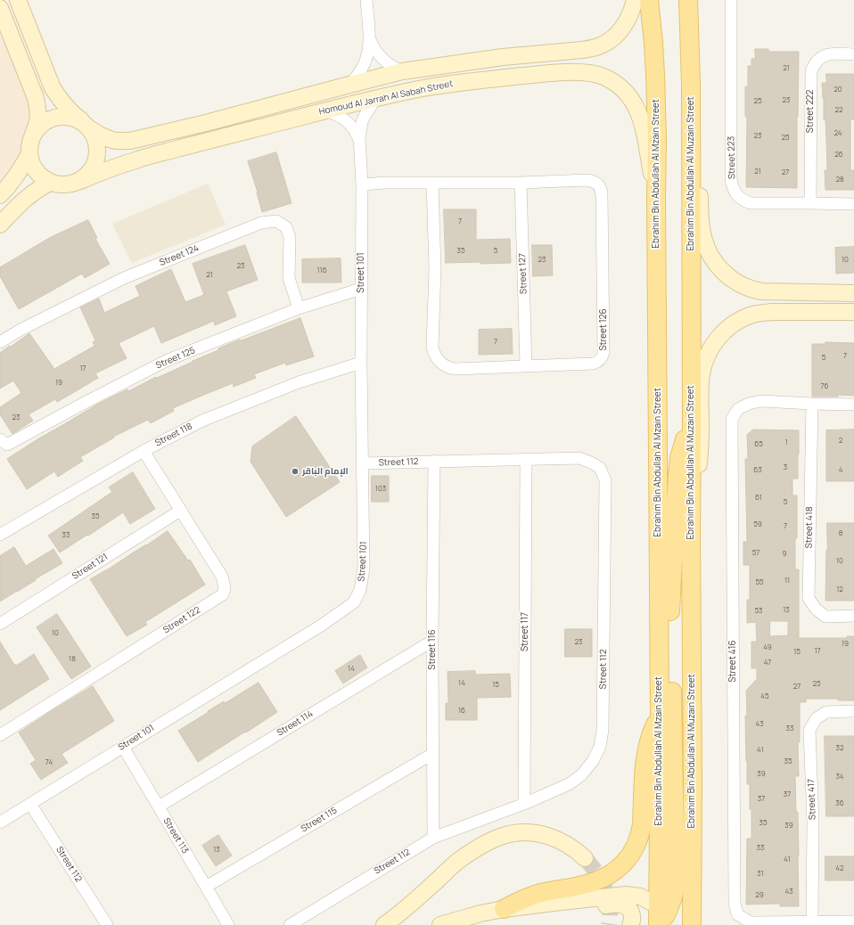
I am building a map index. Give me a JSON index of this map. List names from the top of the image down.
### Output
{
  "streets": {
    "main road": ["Ebrahim Bin Abdullah Al Mzain Street", "Ebrahim Bin Abdullah Al Muzain Street"],
    "street": [
      "Homoud Al Jarrah Al Sabah Street",
      "Street 222",
      "Street 223",
      "Street 124",
      "Street 101",
      "Street 127",
      "Street 126",
      "Street 125",
      "Street 118",
      "Street 112",
      "Street 418",
      "Street 121",
      "Street 122",
      "Street 117",
      "Street 116",
      "Street 416",
      "Street 114",
      "Street 417",
      "Street 115",
      "Street 113"
    ]
  },
  "crossings": [
    ["Homoud Al Jarrah Al Sabah Street", "Ebrahim Bin Abdullah Al Mzain Street"],
    ["Homoud Al Jarrah Al Sabah Street", "Street 101"],
    ["Street 222", "Street 223"],
    ["Street 124", "Street 125"],
    ["Street 101", "Street 126"],
    ["Street 101", "Street 125"],
    ["Street 101", "Street 118"],
    ["Street 101", "Street 112"],
    ["Street 101", "Street 113"],
    ["Street 127", "Street 126"],
    ["Street 118", "Street 122"],
    ["Street 112", "Street 117"],
    ["Street 112", "Street 116"],
    ["Street 418", "Street 416"],
    ["Street 121", "Street 122"],
    ["Street 116", "Street 114"],
    ["Street 116", "Street 115"],
    ["Street 416", "Street 417"],
    ["Street 114", "Street 113"],
    ["Street 115", "Street 113"]
  ],
  "places": ["الإمام الباقر"],
  "house_numbers": [
    "21",
    "20",
    "23",
    "25",
    "22",
    "24",
    "23",
    "25",
    "26",
    "21",
    "27",
    "28",
    "7",
    "35",
    "5",
    "23",
    "10",
    "23",
    "116",
    "21",
    "7",
    "7",
    "5",
    "17",
    "19",
    "76",
    "23",
    "2",
    "1",
    "65",
    "3",
    "63",
    "4",
    "103",
    "61",
    "5",
    "35",
    "59",
    "7",
    "8",
    "33",
    "57",
    "9",
    "10",
    "11",
    "55",
    "12",
    "13",
    "53",
    "10",
    "23",
    "19",
    "49",
    "17",
    "15",
    "18",
    "47",
    "14",
    "14",
    "25",
    "15",
    "27",
    "45",
    "16",
    "43",
    "33",
    "32",
    "41",
    "35",
    "74",
    "39",
    "34",
    "37",
    "37",
    "36",
    "35",
    "39",
    "33",
    "13",
    "41",
    "42",
    "31",
    "43",
    "29"
  ]
}
